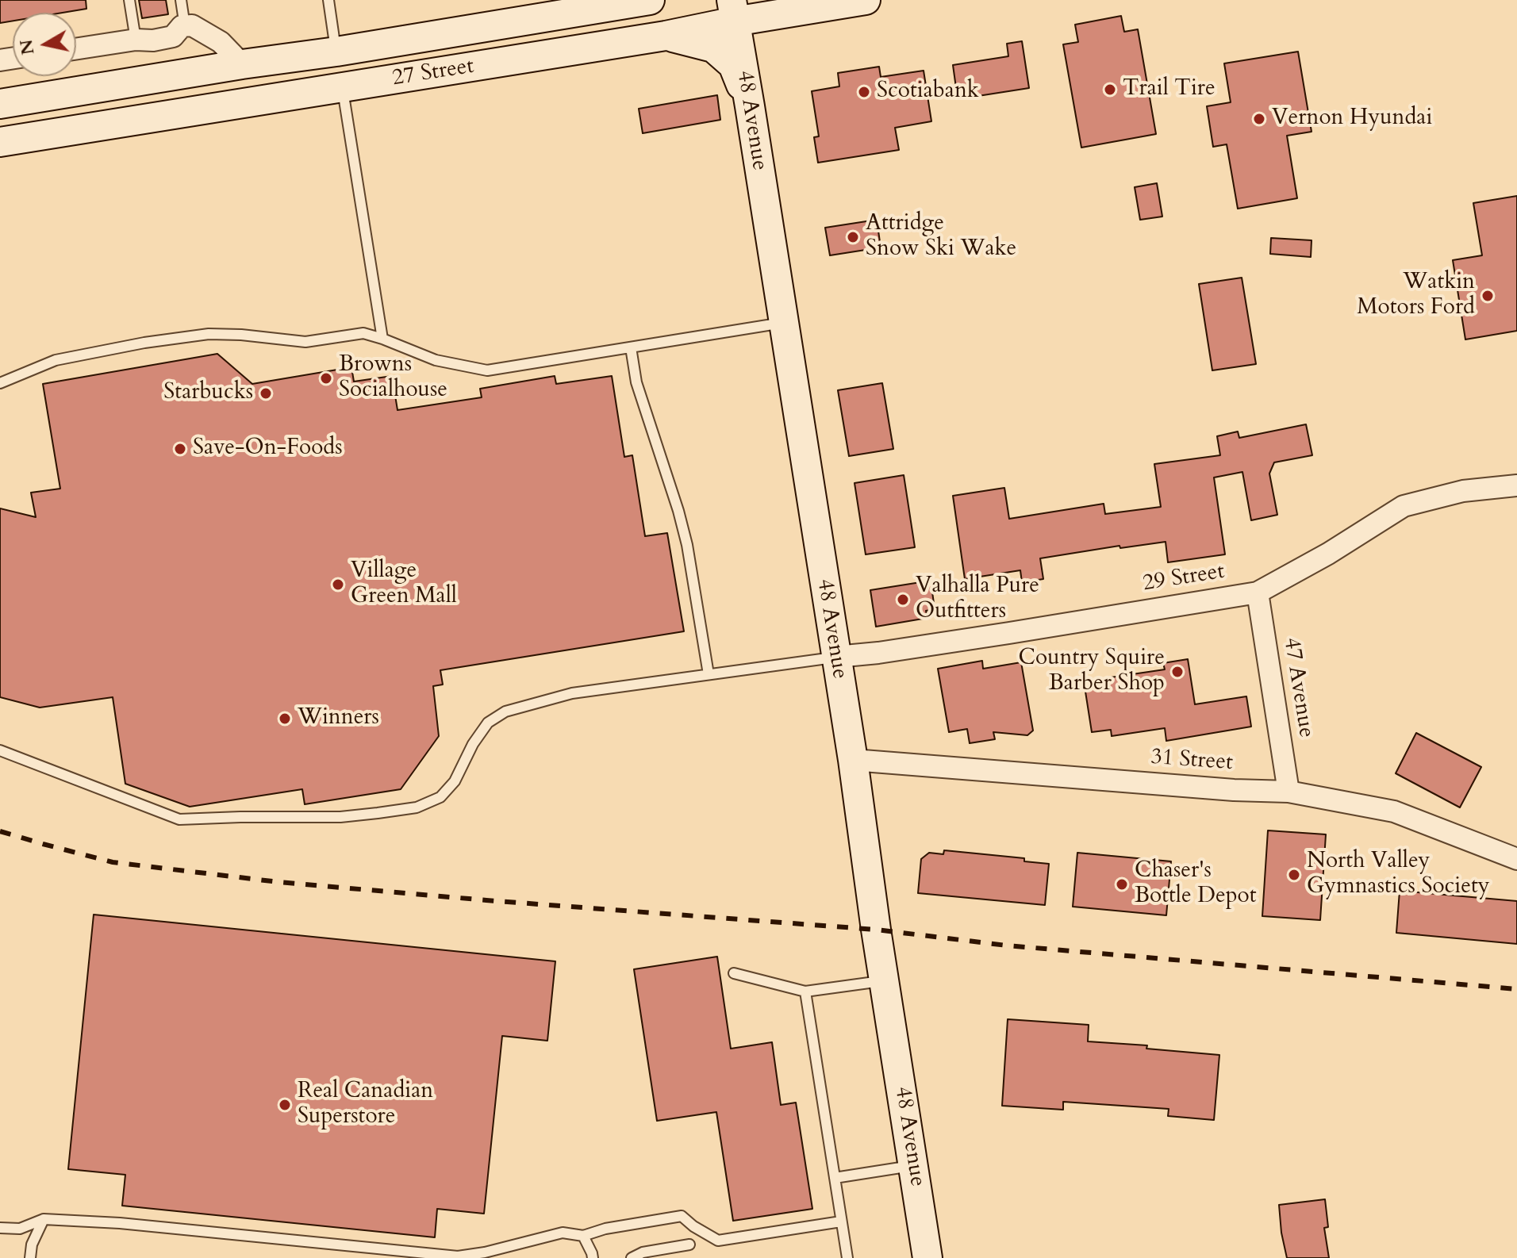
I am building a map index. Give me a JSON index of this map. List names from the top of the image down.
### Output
{
  "streets": {
    "main road": ["27 Street", "48 Avenue"],
    "street": ["29 Street", "47 Avenue", "31 Street"]
  },
  "crossings": [
    ["27 Street", "48 Avenue"],
    ["48 Avenue", "29 Street"],
    ["48 Avenue", "31 Street"],
    ["29 Street", "47 Avenue"],
    ["47 Avenue", "31 Street"]
  ],
  "places": [
    "Trail Tire",
    "Scotiabank",
    "Vernon Hyundai",
    "Attridge Snow Ski Wake",
    "Watkin Motors Ford",
    "Browns Socialhouse",
    "Starbucks",
    "Save-On-Foods",
    "Village Green Mall",
    "Valhalla Pure Outfitters",
    "Country Squire Barber Shop",
    "Winners",
    "North Valley Gymnastics Society",
    "Chaser's Bottle Depot",
    "Real Canadian Superstore"
  ],
  "north": "left"
}
